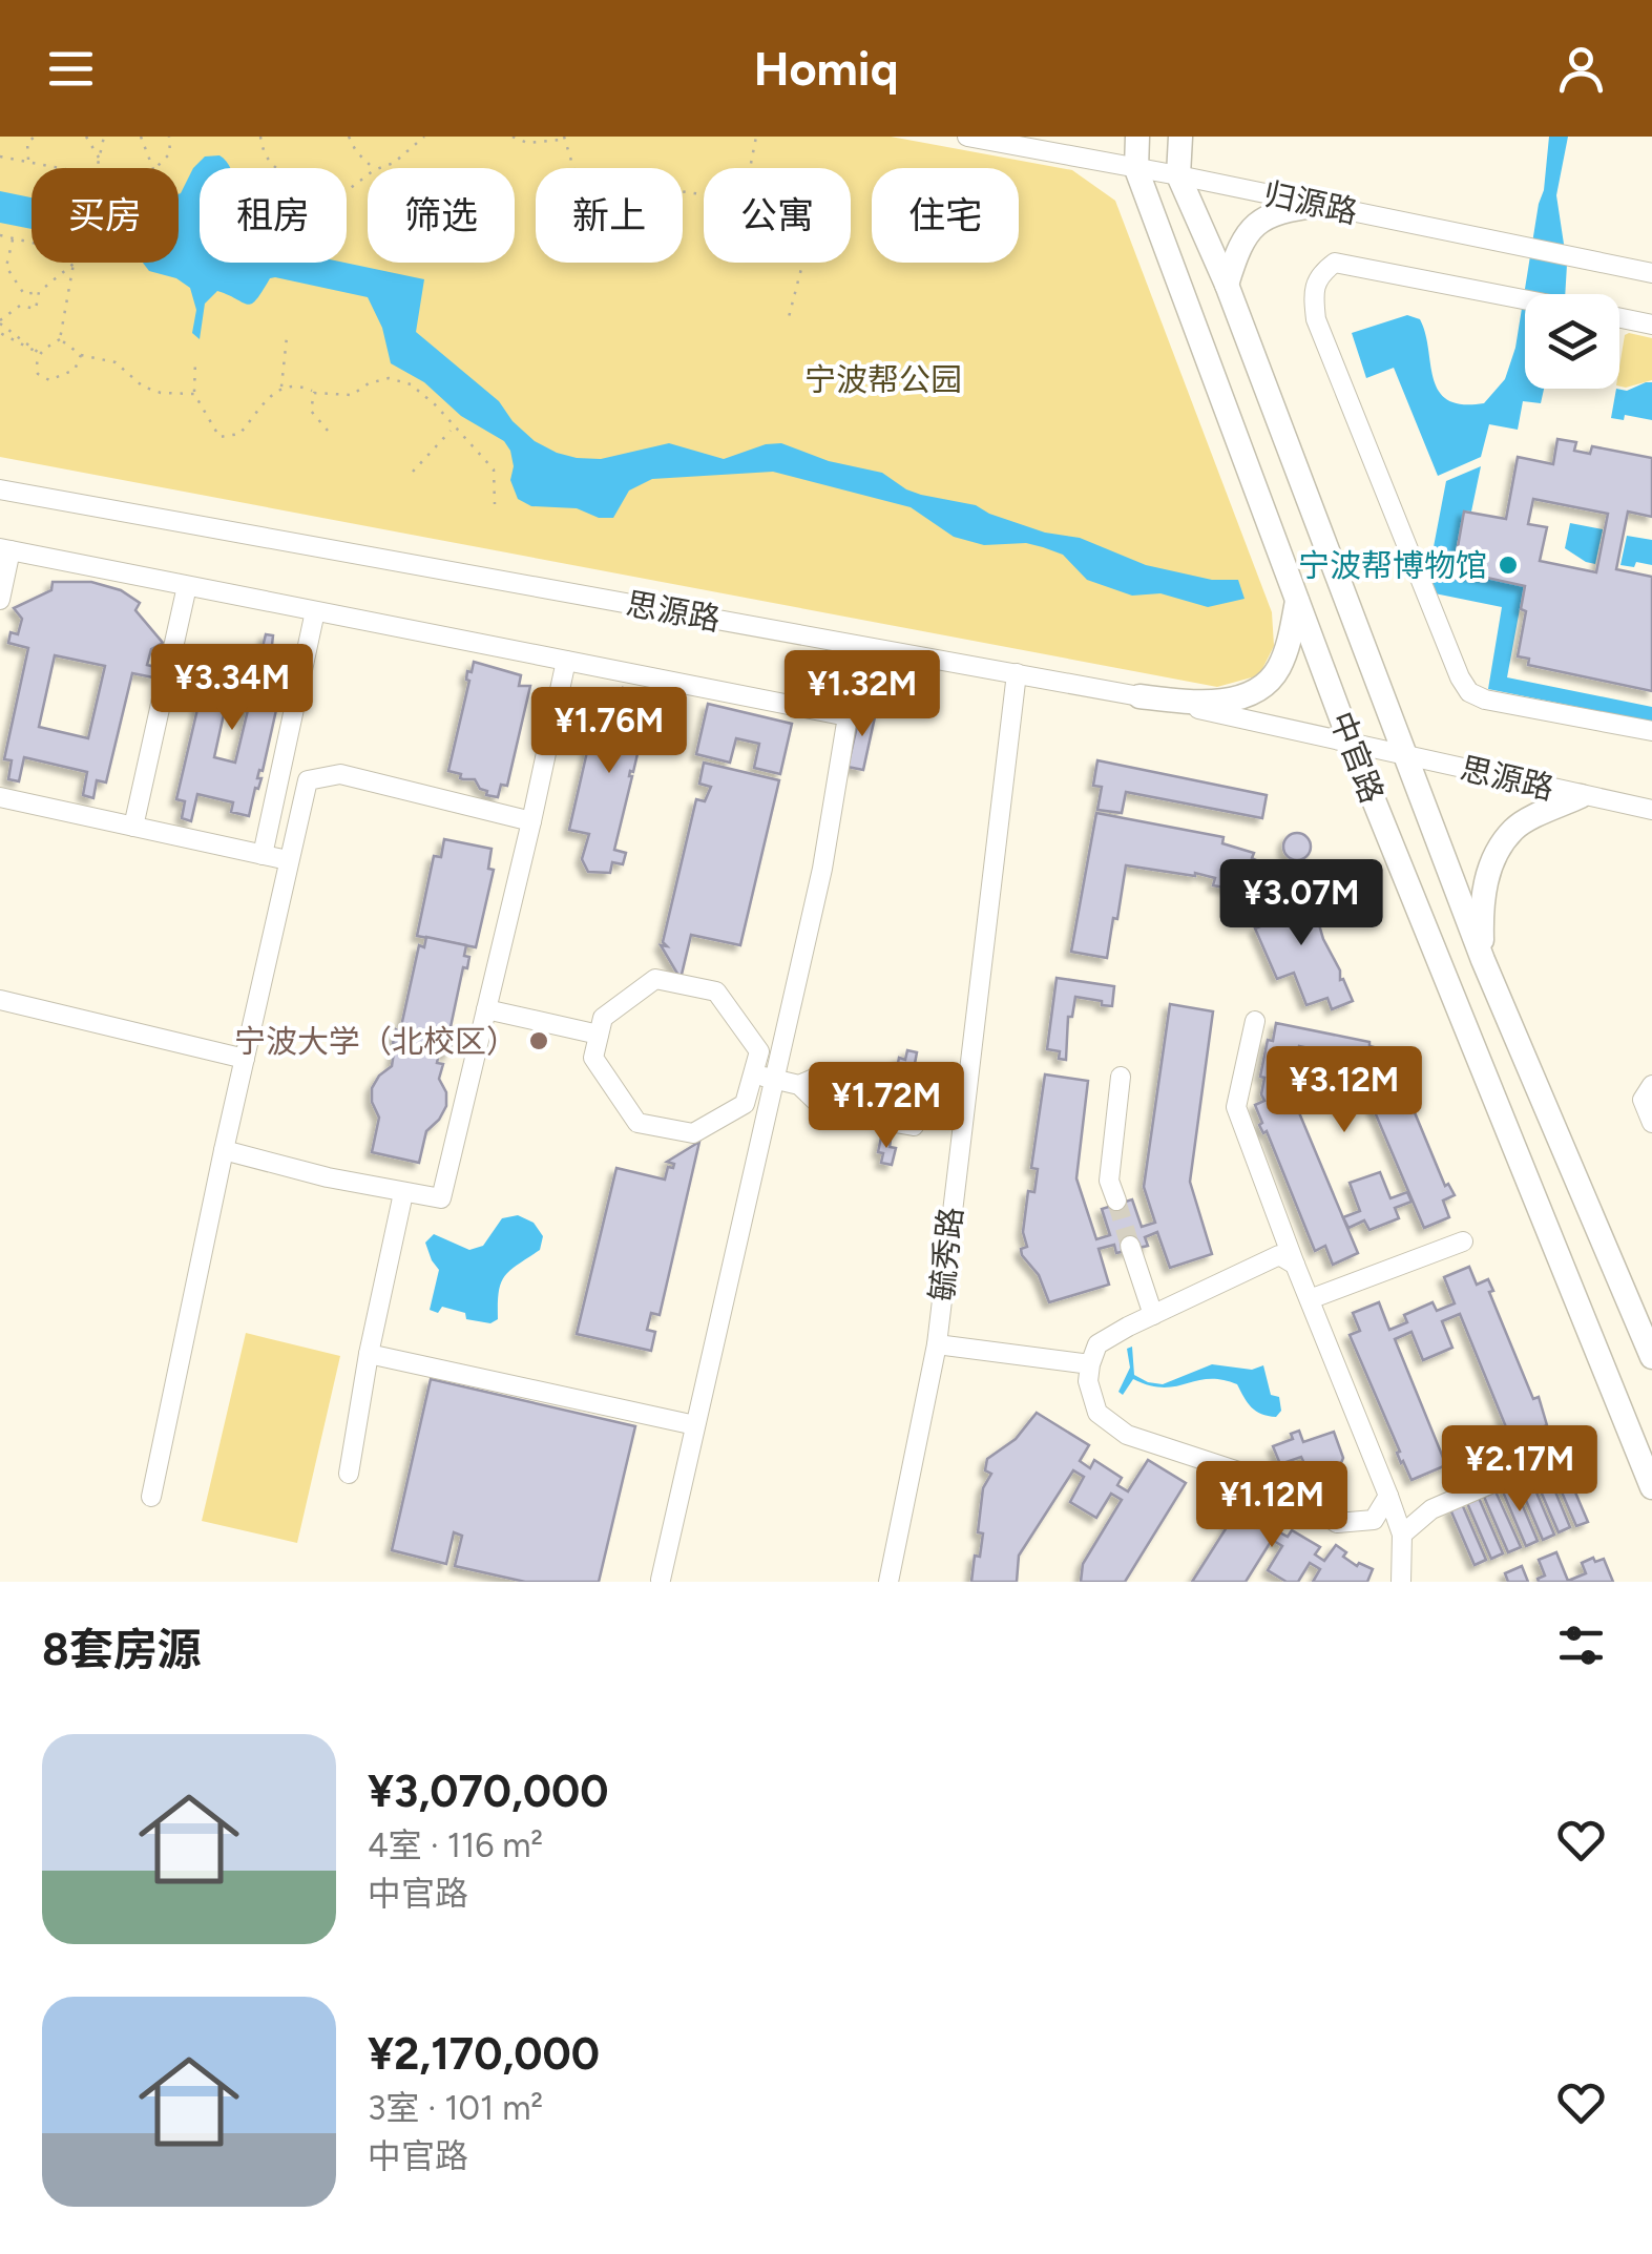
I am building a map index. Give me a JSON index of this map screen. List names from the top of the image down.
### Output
{
  "streets": {
    "main road": ["中官路"],
    "street": ["归源路", "思源路", "毓秀路"]
  },
  "crossings": [
    ["归源路", "中官路"],
    ["思源路", "中官路"],
    ["思源路", "毓秀路"]
  ],
  "parks": ["宁波帮公园"],
  "places": ["宁波帮博物馆", "宁波大学（北校区）"],
  "page": {
    "header": "Homiq",
    "chip": [
      "买房",
      "租房",
      "筛选",
      "新上",
      "公寓",
      "住宅"
    ],
    "price": [
      "¥3.34M",
      "¥1.32M",
      "¥1.76M",
      "¥3.07M",
      "¥3.12M",
      "¥1.72M",
      "¥2.17M",
      "¥1.12M"
    ],
    "heading": "8套房源",
    "list": [
      {
        "name": "¥3,070,000",
        "note": "4室 · 116 m² · 中官路"
      },
      {
        "name": "¥2,170,000",
        "note": "3室 · 101 m² · 中官路"
      }
    ]
  }
}
